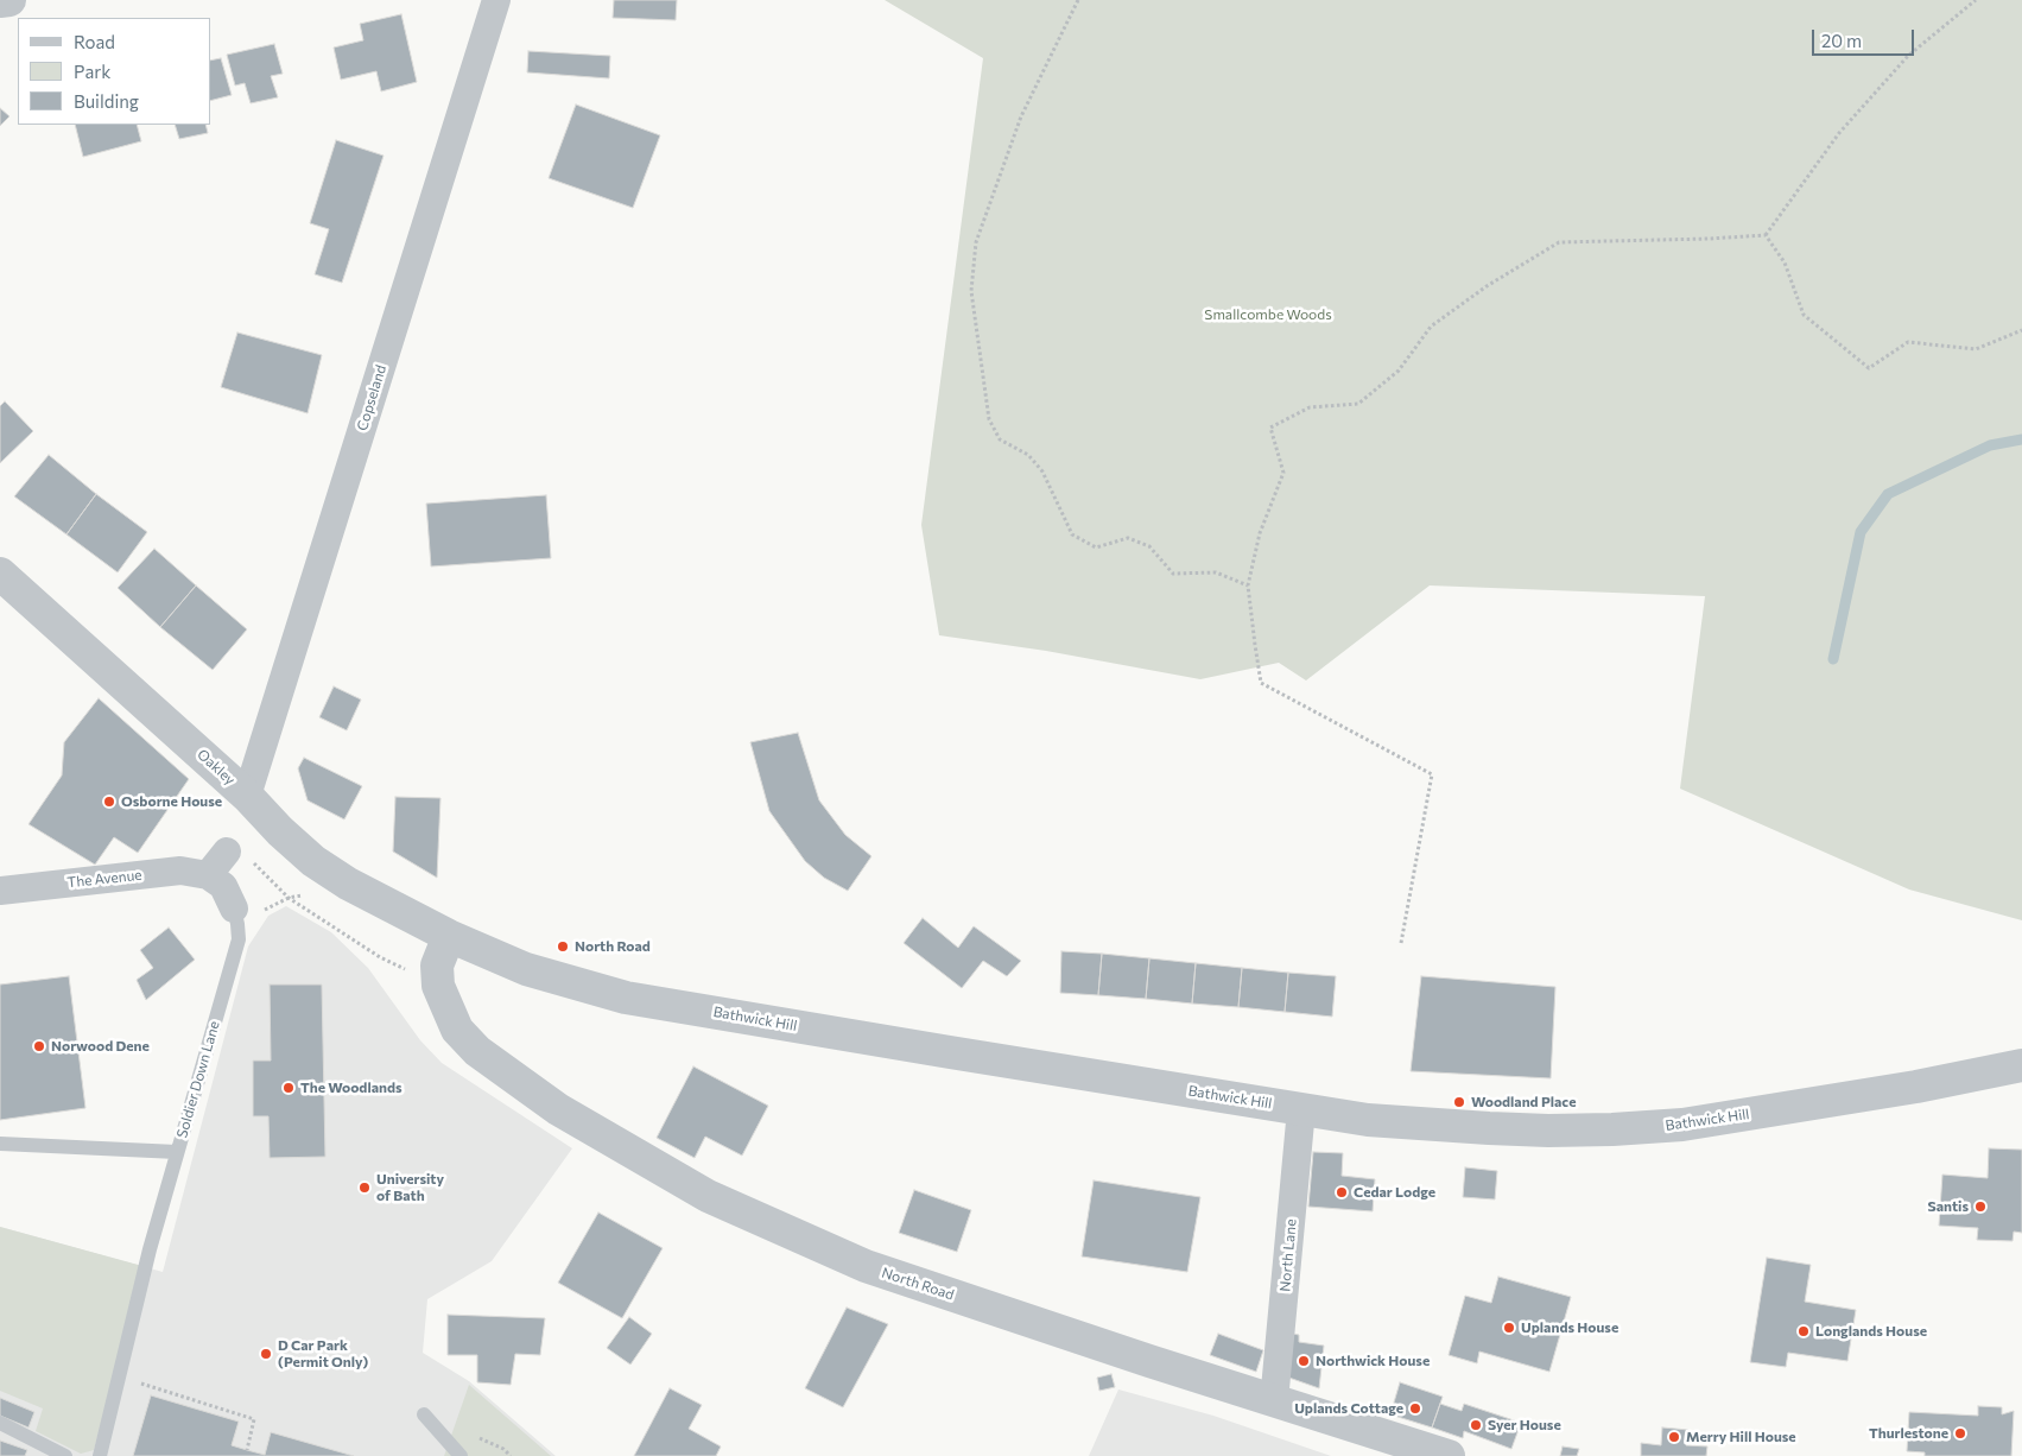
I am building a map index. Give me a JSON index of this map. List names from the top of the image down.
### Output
{
  "streets": {
    "street": [
      "Copseland",
      "Oakley",
      "The Avenue",
      "Bathwick Hill",
      "North Lane",
      "North Road"
    ],
    "lane": ["Soldier Down Lane"]
  },
  "crossings": [
    ["Copseland", "Oakley"],
    ["Oakley", "Bathwick Hill"],
    ["Oakley", "North Road"],
    ["Bathwick Hill", "North Lane"],
    ["Bathwick Hill", "North Road"],
    ["North Lane", "North Road"]
  ],
  "parks": ["Smallcombe Woods"],
  "places": [
    "Osborne House",
    "North Road",
    "Norwood Dene",
    "The Woodlands",
    "Woodland Place",
    "University of Bath",
    "Cedar Lodge",
    "Santis",
    "Uplands House",
    "Longlands House",
    "D Car Park (Permit Only)",
    "Northwick House",
    "Uplands Cottage",
    "Syer House",
    "Thurlestone",
    "Merry Hill House"
  ],
  "legend": ["Road", "Park", "Building"],
  "scale_bar": "20 m"
}
